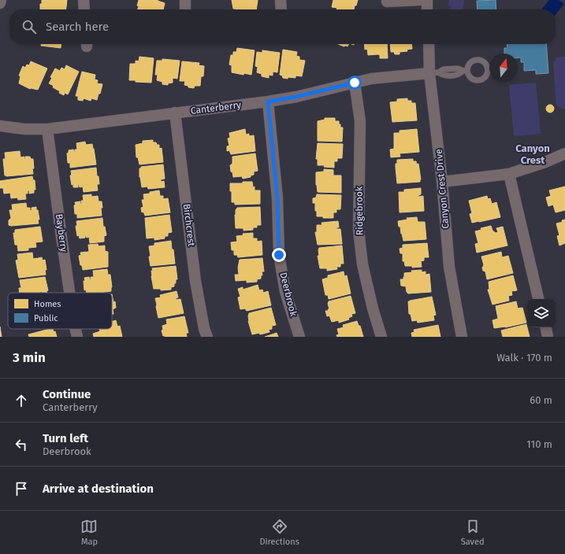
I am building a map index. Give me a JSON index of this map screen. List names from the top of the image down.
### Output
{
  "streets": {
    "street": [
      "Canterberry",
      "Canyon Crest Drive",
      "Ridgebrook",
      "Birchcrest",
      "Bayberry",
      "Deerbrook"
    ]
  },
  "crossings": [
    ["Canterberry", "Canyon Crest Drive"],
    ["Canterberry", "Ridgebrook"],
    ["Canterberry", "Birchcrest"],
    ["Canterberry", "Bayberry"],
    ["Canterberry", "Deerbrook"]
  ],
  "districts": ["Canyon Crest"],
  "legend": ["Homes", "Public"],
  "north": "top",
  "page": {
    "search": "Search here",
    "heading": ["3 min", "Walk · 170 m"],
    "list": [
      ["Continue", "Canterberry", "60 m"],
      ["Turn left", "Deerbrook", "110 m"],
      "Arrive at destination"
    ],
    "nav": ["Map", "Directions", "Saved"]
  }
}
